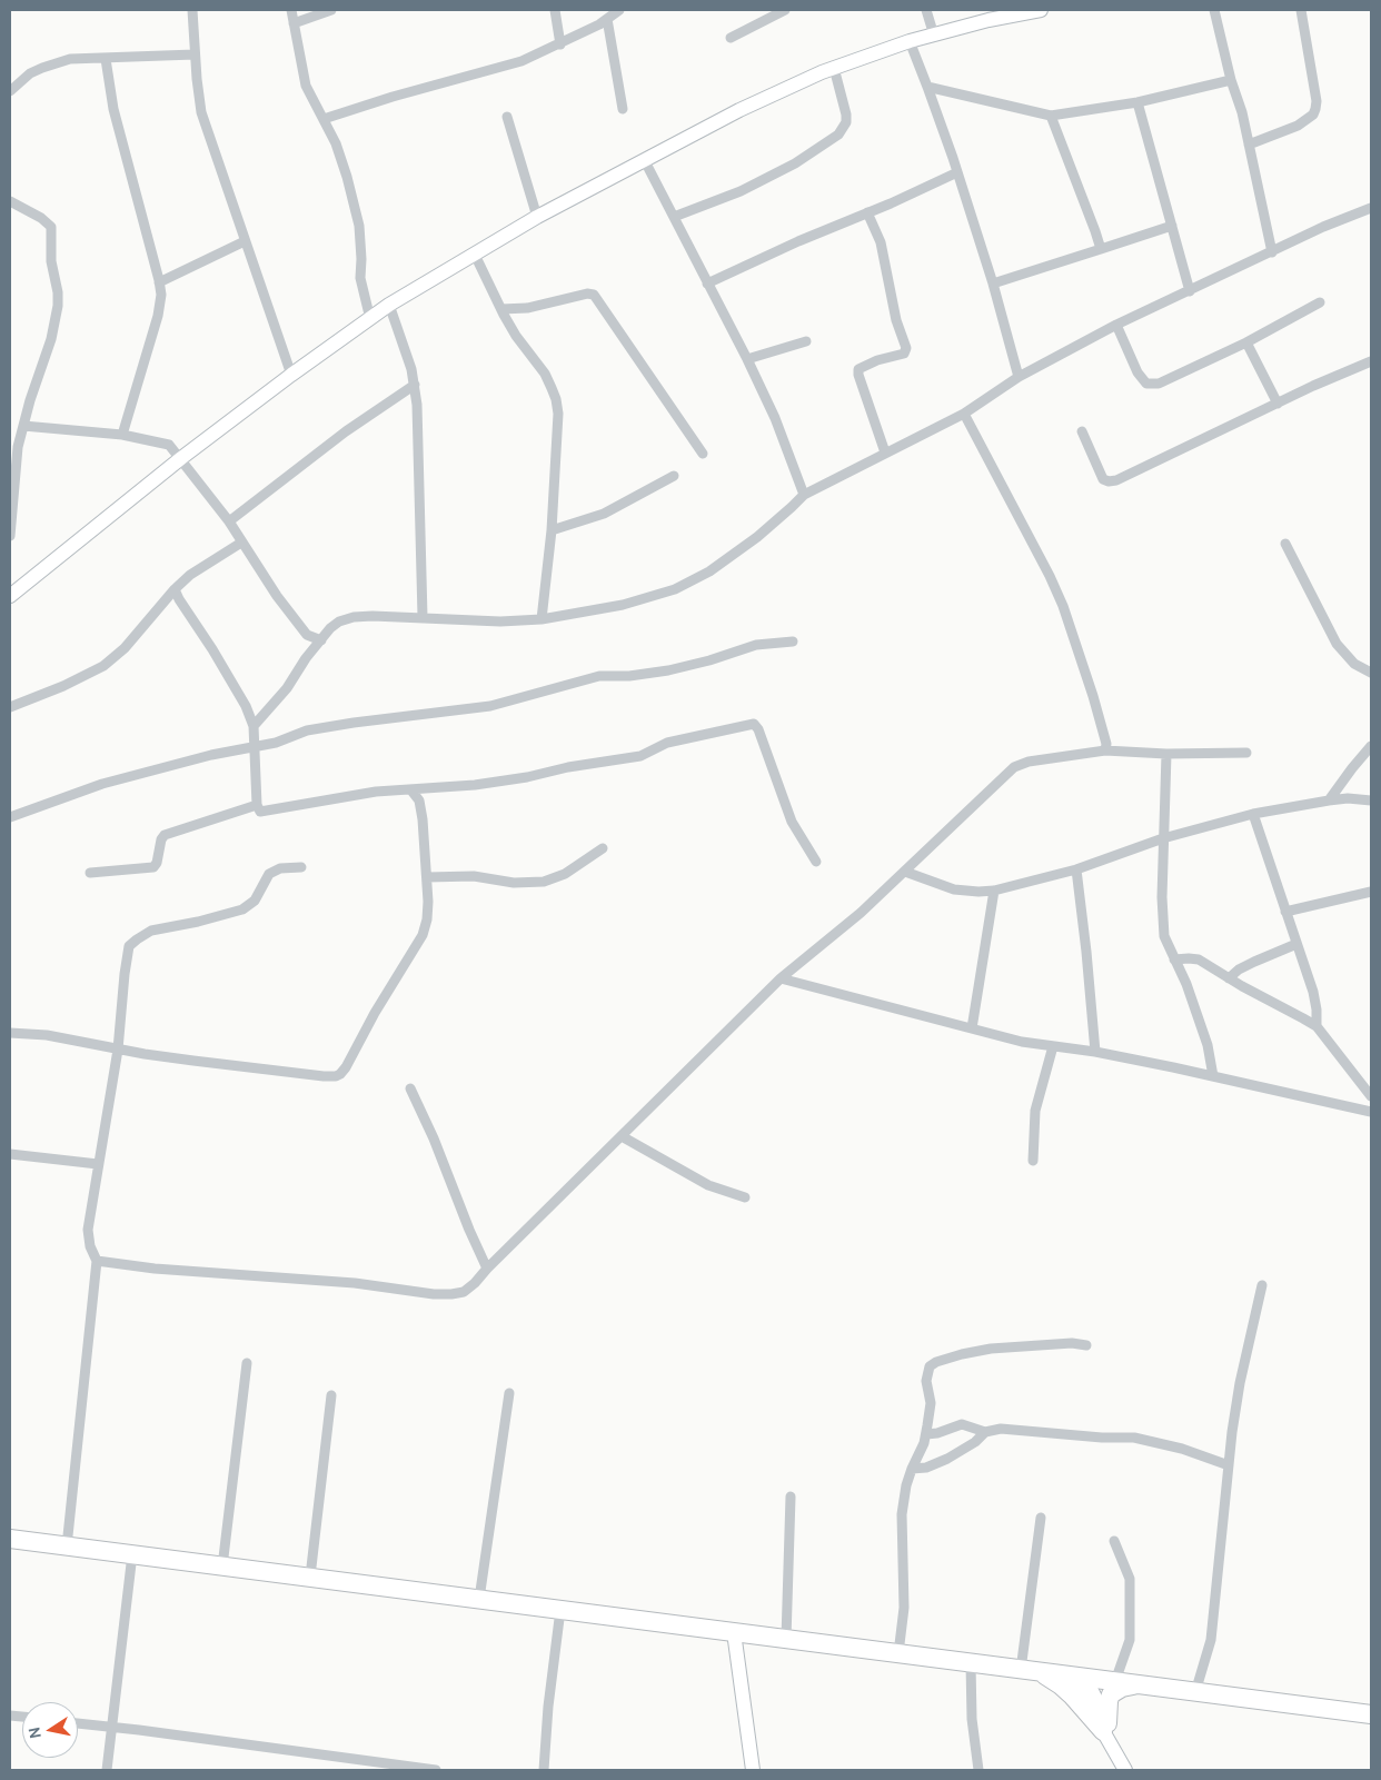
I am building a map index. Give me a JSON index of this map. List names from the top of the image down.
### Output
{
  "north": "left"
}
